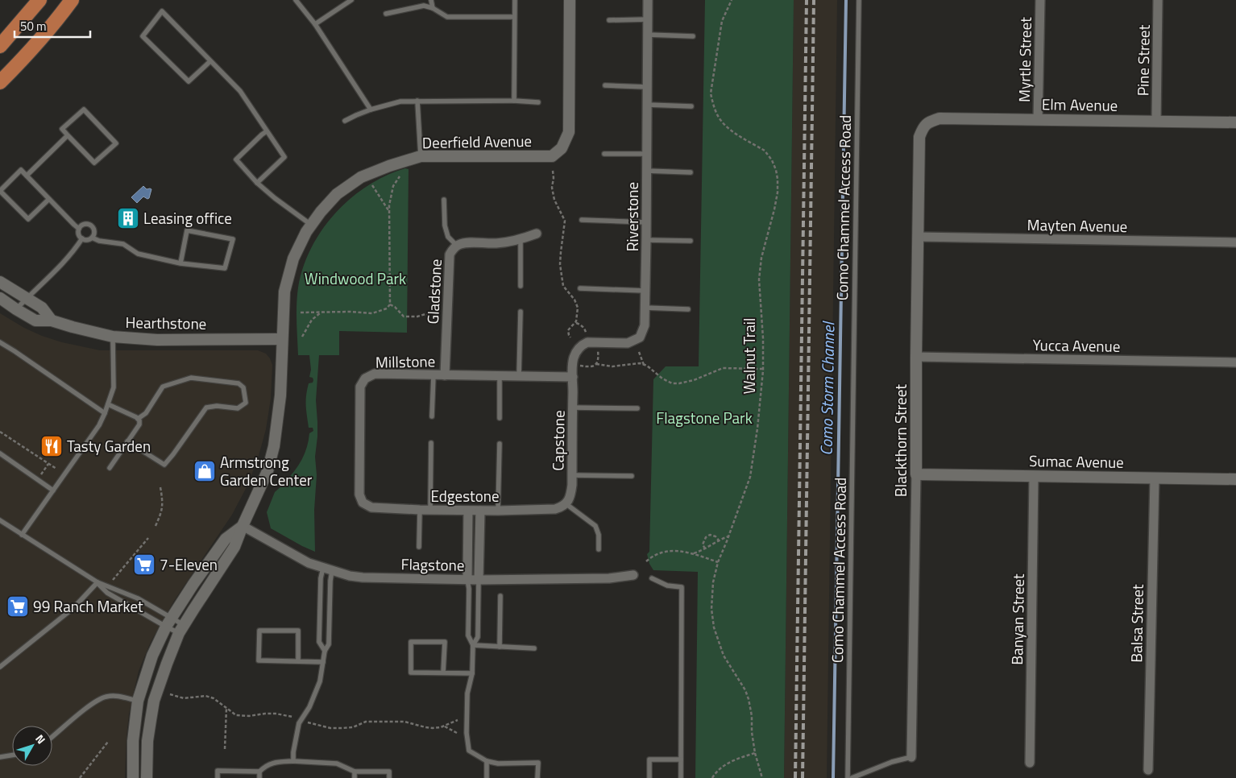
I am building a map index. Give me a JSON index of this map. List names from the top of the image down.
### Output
{
  "streets": {
    "street": [
      "Myrtle Street",
      "Pine Street",
      "Elm Avenue",
      "Deerfield Avenue",
      "Riverstone",
      "Mayten Avenue",
      "Gladstone",
      "Hearthstone",
      "Yucca Avenue",
      "Millstone",
      "Capstone",
      "Blackthorn Street",
      "Sumac Avenue",
      "Edgestone",
      "Flagstone",
      "Banyan Street",
      "Balsa Street"
    ],
    "lane": ["Como Chammel Access Road"],
    "path": ["Walnut Trail"]
  },
  "crossings": [
    ["Myrtle Street", "Elm Avenue"],
    ["Pine Street", "Elm Avenue"],
    ["Elm Avenue", "Blackthorn Street"],
    ["Deerfield Avenue", "Hearthstone"],
    ["Deerfield Avenue", "Flagstone"],
    ["Riverstone", "Millstone"],
    ["Riverstone", "Capstone"],
    ["Mayten Avenue", "Blackthorn Street"],
    ["Gladstone", "Millstone"],
    ["Yucca Avenue", "Blackthorn Street"],
    ["Millstone", "Capstone"],
    ["Millstone", "Edgestone"],
    ["Capstone", "Edgestone"],
    ["Blackthorn Street", "Sumac Avenue"],
    ["Sumac Avenue", "Banyan Street"],
    ["Sumac Avenue", "Balsa Street"]
  ],
  "water": ["Como Storm Channel"],
  "parks": ["Windwood Park", "Flagstone Park"],
  "places": {
    "building": ["Leasing office"],
    "restaurant": ["Tasty Garden"],
    "shop": ["Armstrong Garden Center"],
    "supermarket": ["7-Eleven", "99 Ranch Market"]
  },
  "scale_bar": "50 m",
  "north": "top right"
}
